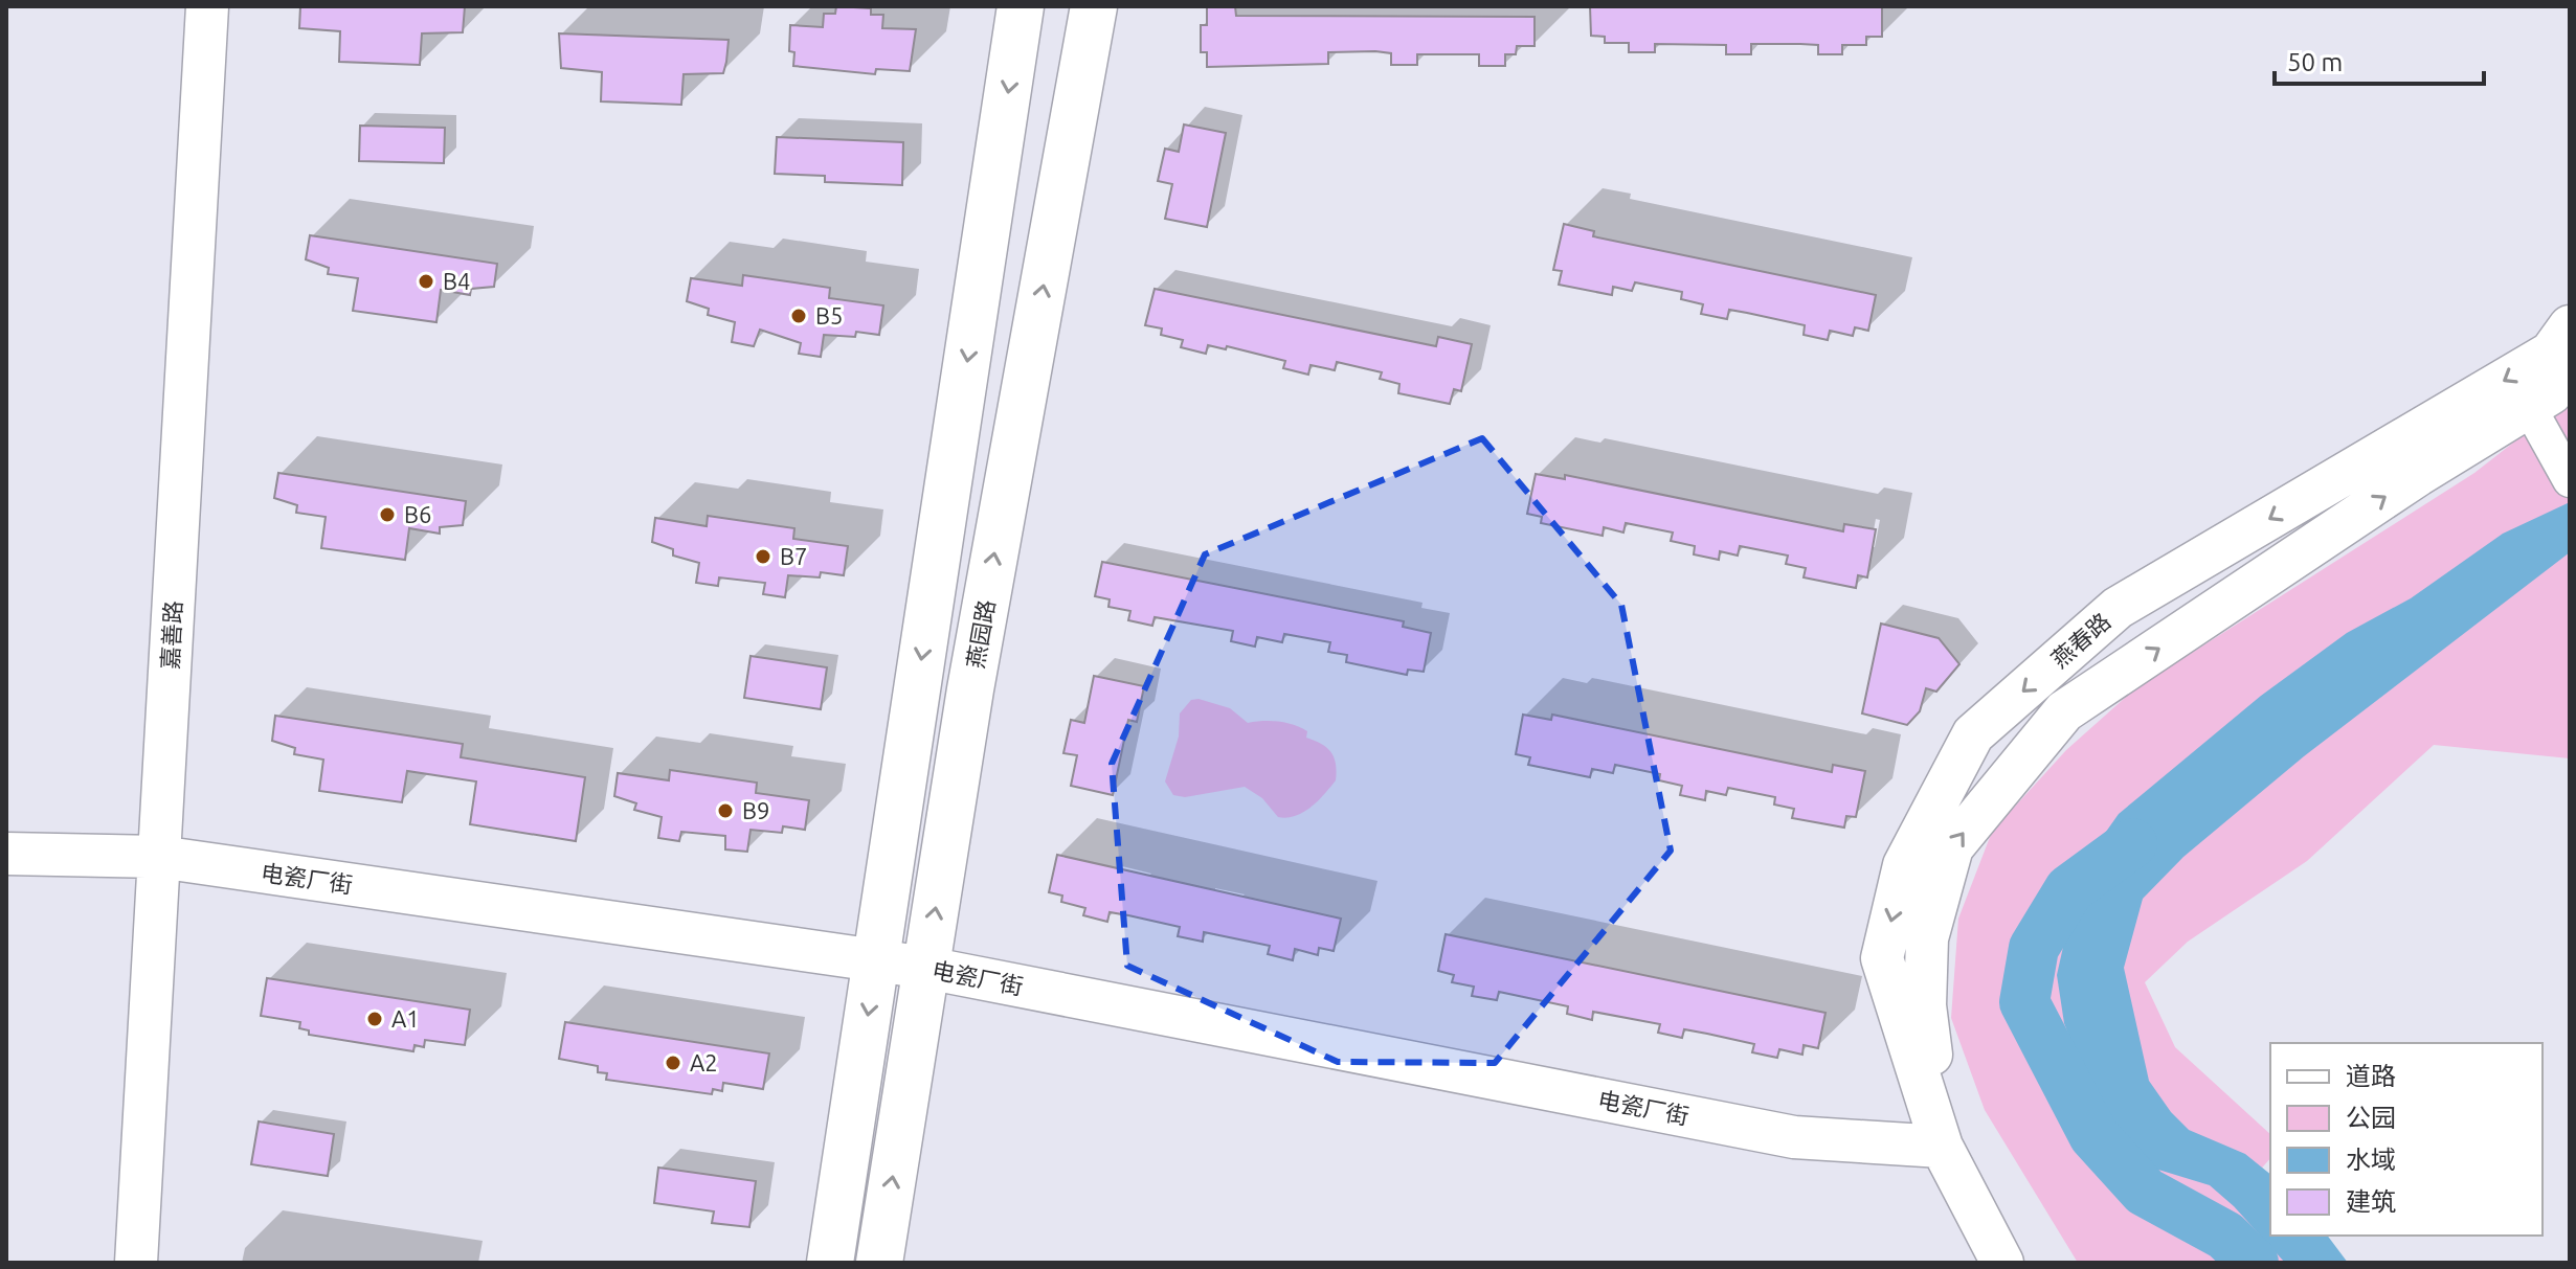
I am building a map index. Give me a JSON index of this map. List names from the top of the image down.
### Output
{
  "streets": {
    "main road": ["燕园路"],
    "street": ["嘉善路", "燕春路", "电瓷厂街"]
  },
  "crossings": [
    ["燕园路", "电瓷厂街"],
    ["嘉善路", "电瓷厂街"],
    ["燕春路", "电瓷厂街"]
  ],
  "places": [
    "B4",
    "B5",
    "B6",
    "B7",
    "B9",
    "A1",
    "A2"
  ],
  "legend": [
    "道路",
    "公园",
    "水域",
    "建筑"
  ],
  "scale_bar": "50 m"
}
